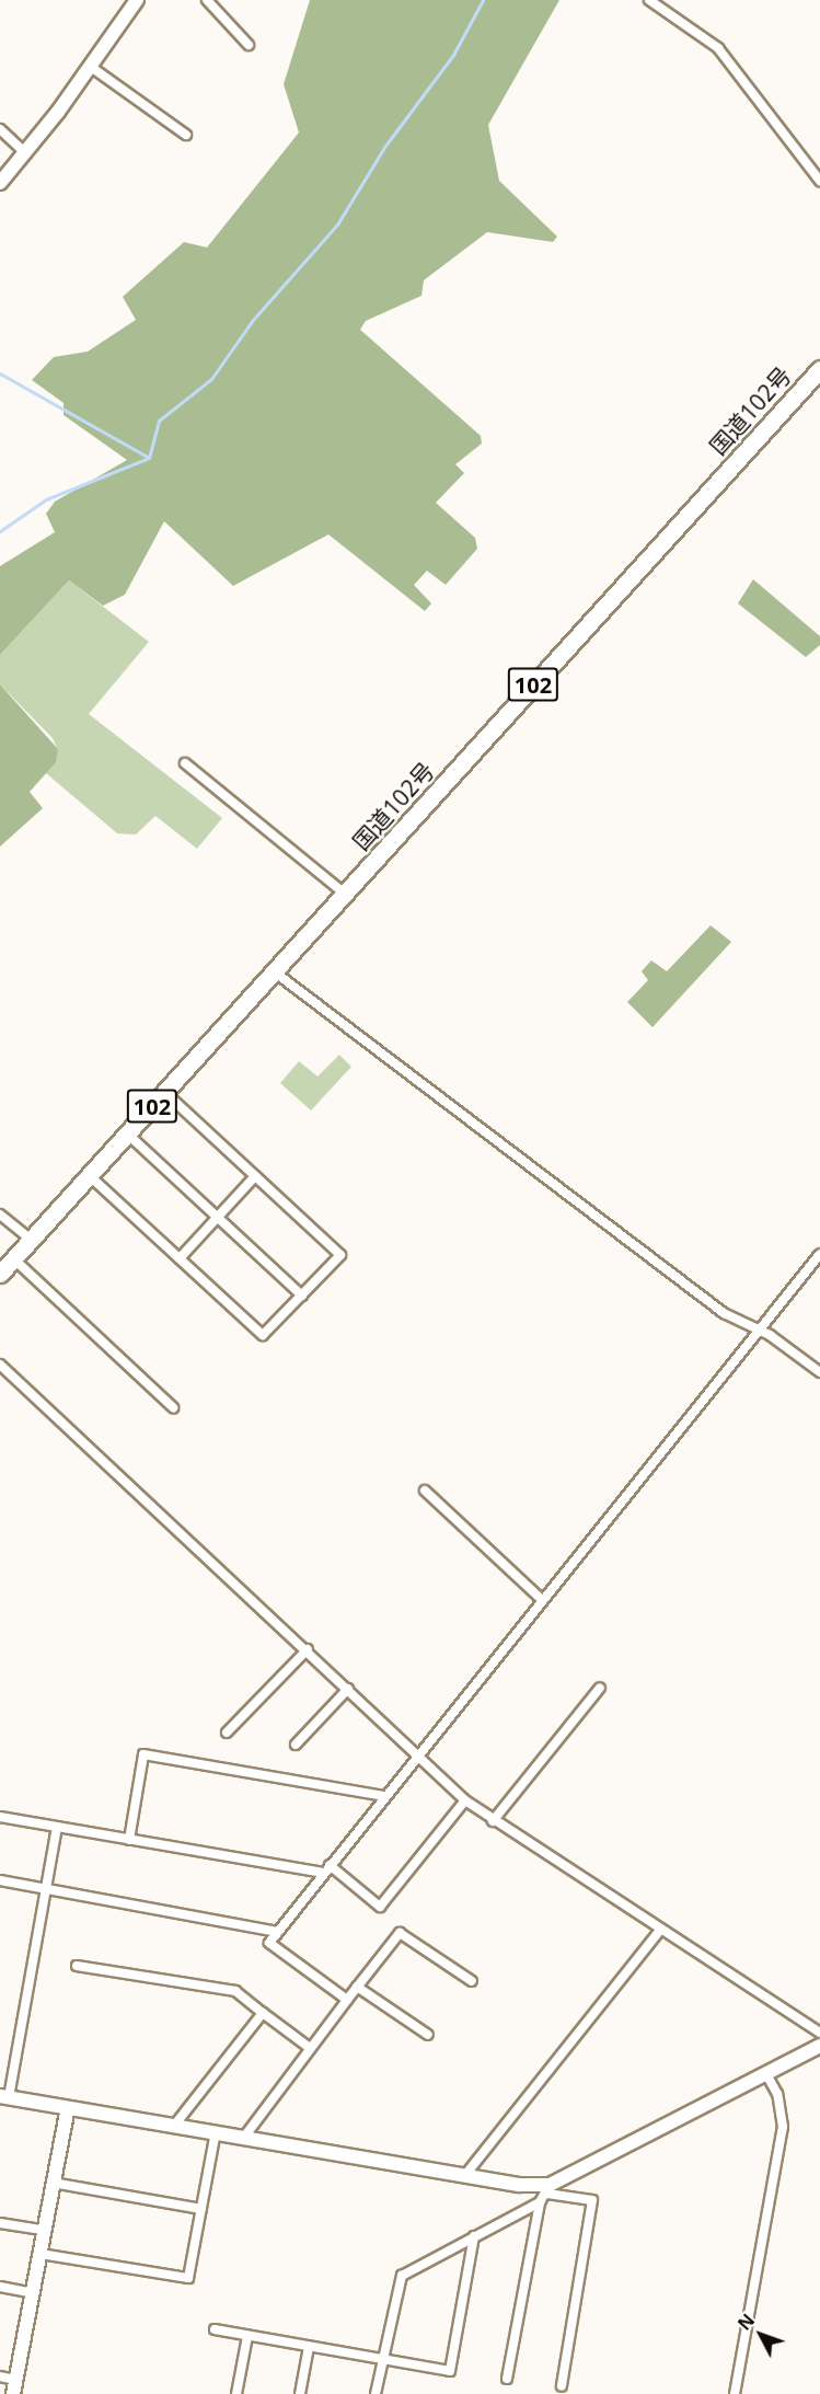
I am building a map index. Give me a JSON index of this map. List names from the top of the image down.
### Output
{
  "streets": {
    "highway": ["国道102号", "102"]
  },
  "north": "top left"
}
